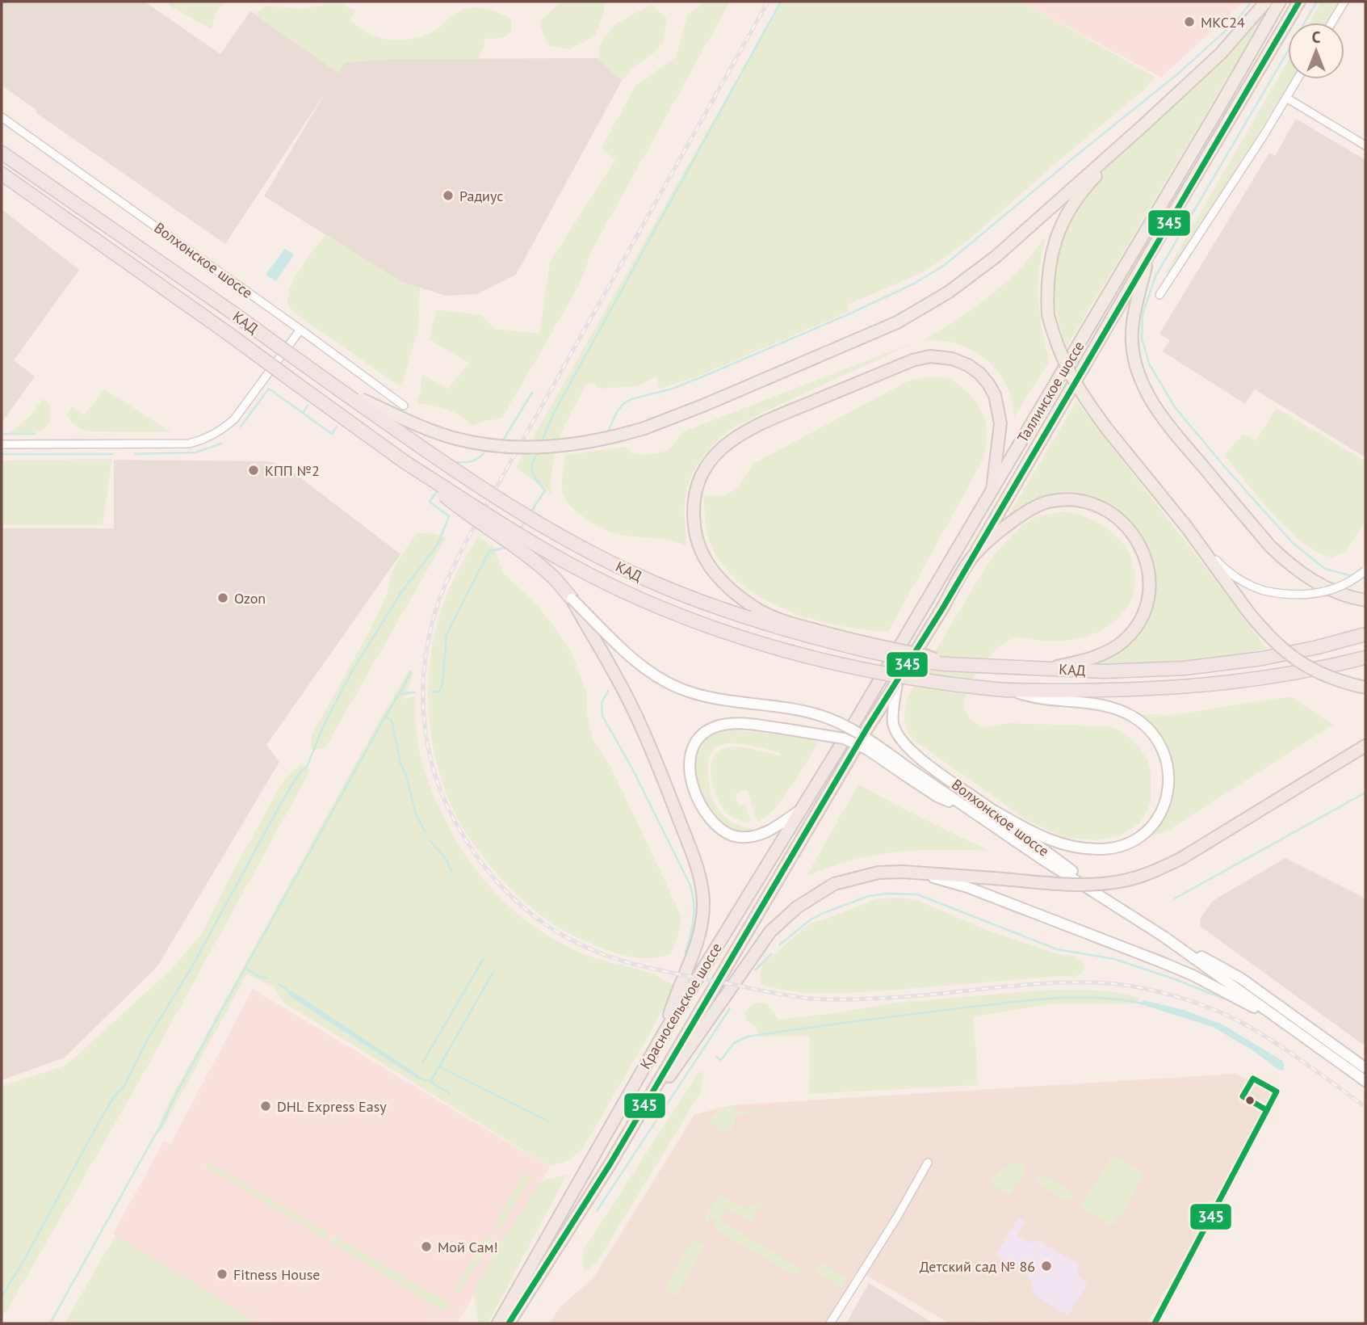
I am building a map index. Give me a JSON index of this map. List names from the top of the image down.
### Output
{
  "streets": {
    "highway": ["КАД", "Таллинское шоссе", "Красносельское шоссе"],
    "main road": ["Волхонское шоссе"]
  },
  "crossings": [
    ["Волхонское шоссе", "Таллинское шоссе"],
    ["Волхонское шоссе", "Красносельское шоссе"],
    ["Таллинское шоссе", "Красносельское шоссе"]
  ],
  "places": [
    "МКС24",
    "Радиус",
    "КПП №2",
    "Ozon",
    "DHL Express Easy",
    "Мой Сам!",
    "Детский сад № 86",
    "Fitness House"
  ],
  "lines": ["transit line 345"],
  "north": "top"
}
